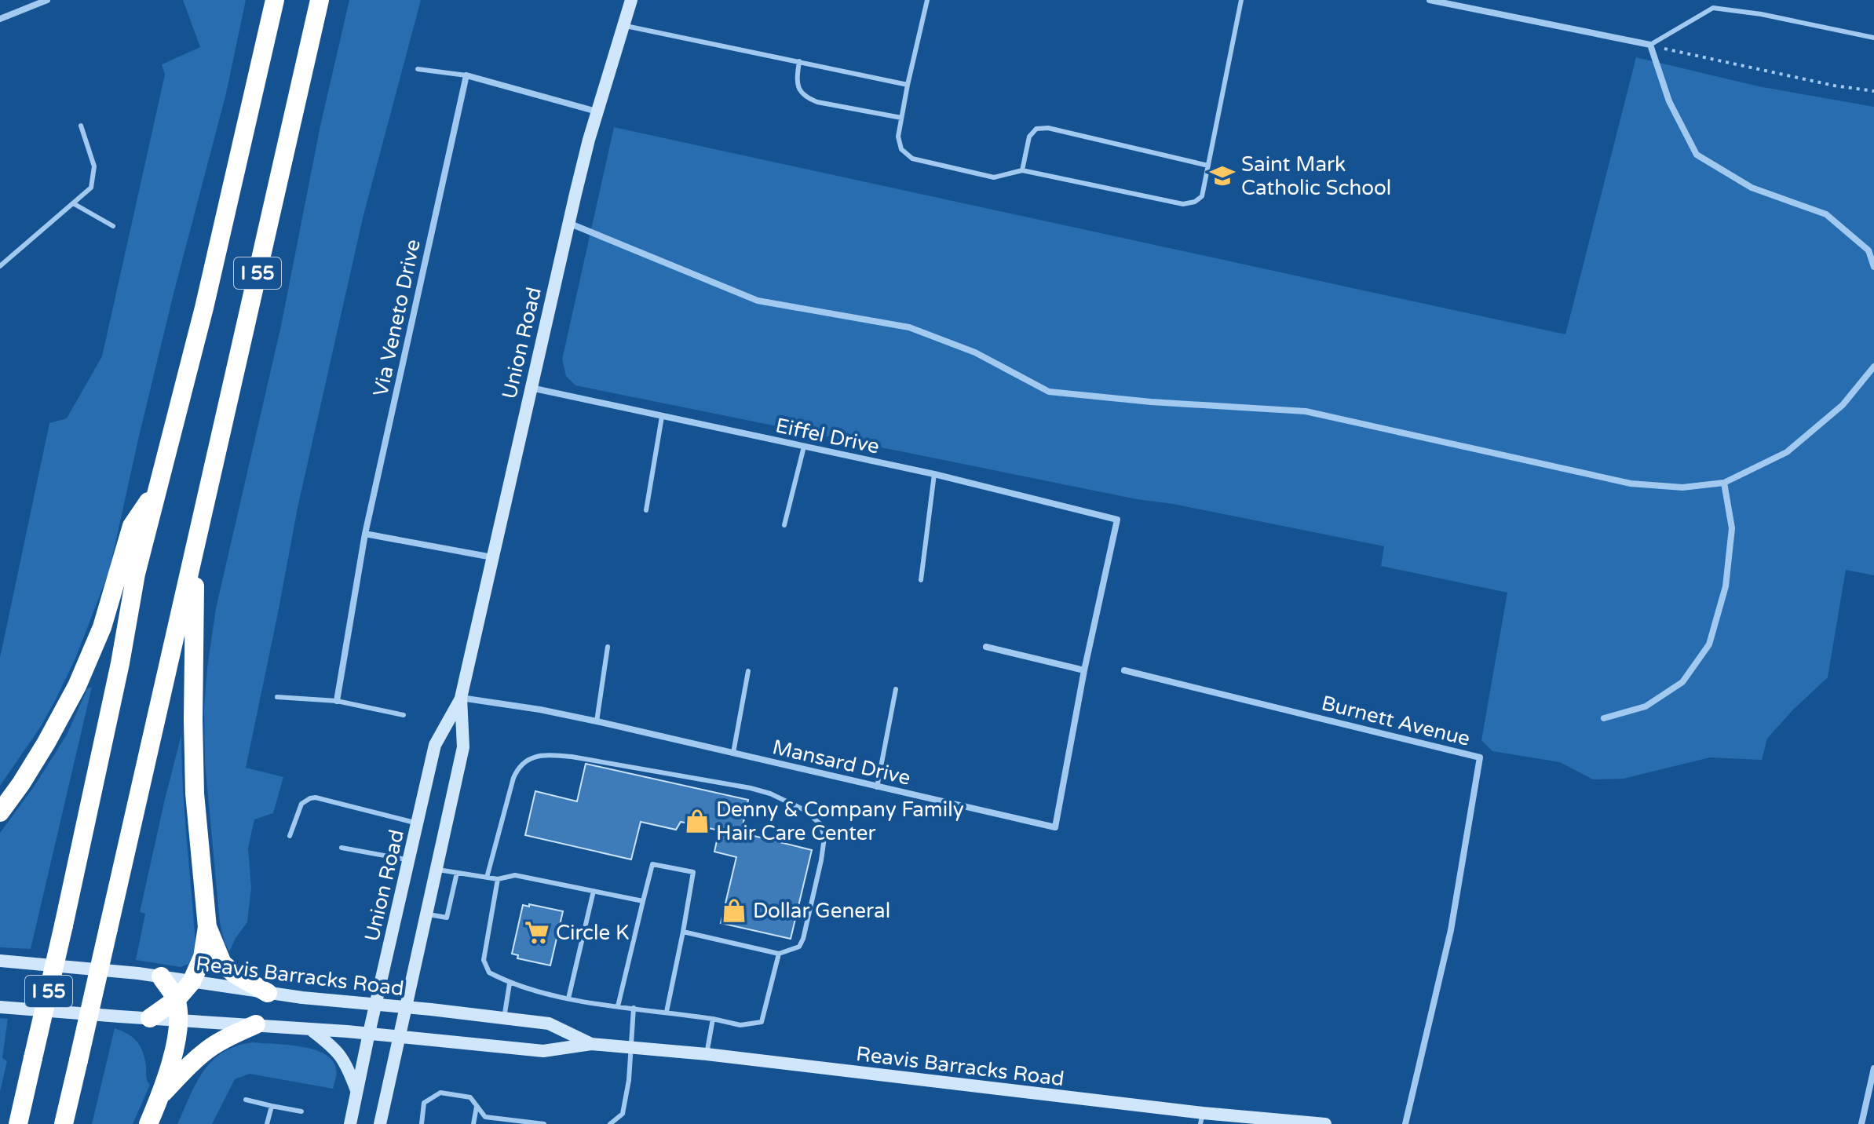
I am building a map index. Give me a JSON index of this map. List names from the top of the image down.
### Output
{
  "streets": {
    "highway": ["I 55"],
    "main road": ["Union Road", "Reavis Barracks Road"],
    "street": [
      "Via Veneto Drive",
      "Eiffel Drive",
      "Burnett Avenue",
      "Mansard Drive"
    ]
  },
  "crossings": [
    ["Union Road", "Eiffel Drive"],
    ["Union Road", "Mansard Drive"],
    ["Union Road", "Reavis Barracks Road"],
    ["Eiffel Drive", "Mansard Drive"]
  ],
  "places": {
    "school or university": ["Saint Mark Catholic School"],
    "shop": ["Denny & Company Family Hair Care Center", "Dollar General"],
    "supermarket": ["Circle K"]
  }
}
